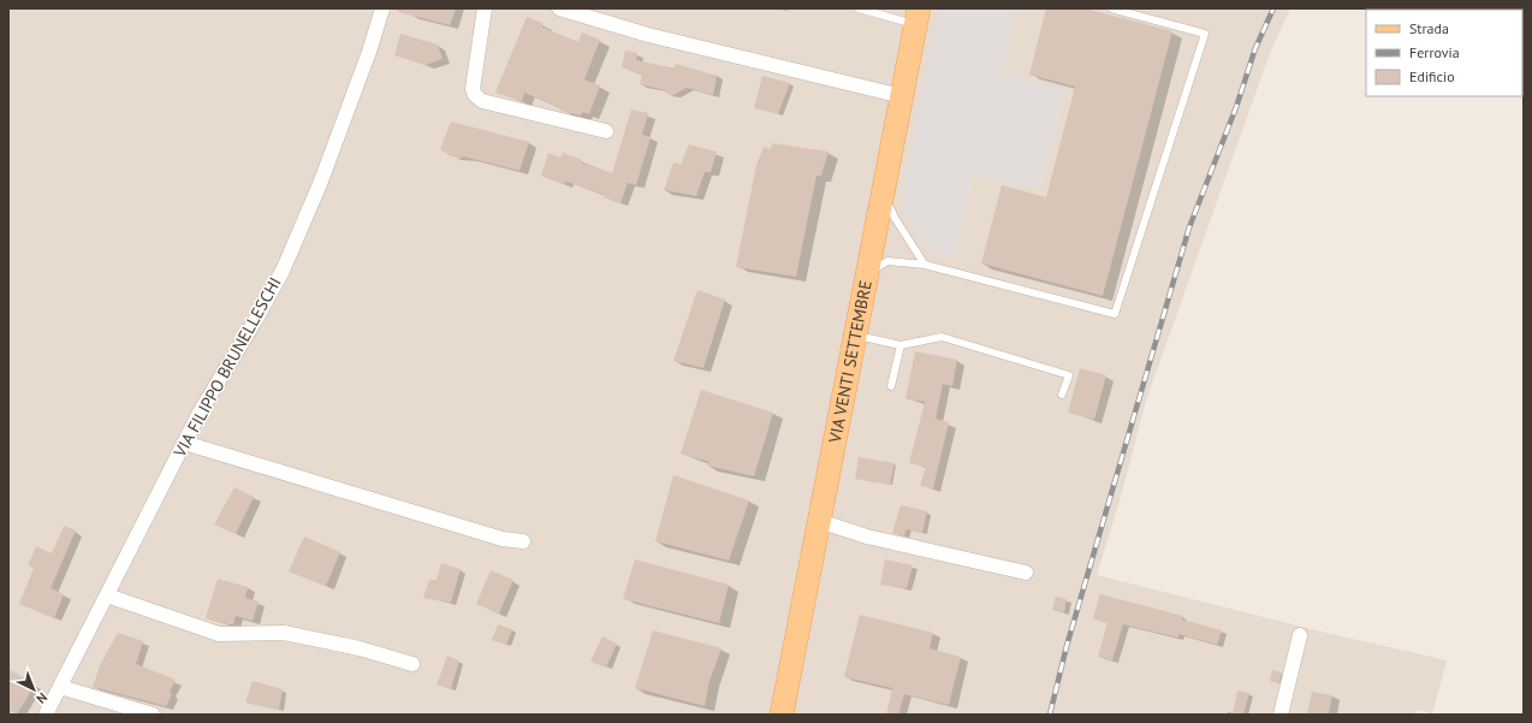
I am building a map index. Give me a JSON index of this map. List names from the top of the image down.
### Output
{
  "streets": {
    "main road": ["VIA VENTI SETTEMBRE"],
    "street": ["VIA FILIPPO BRUNELLESCHI"]
  },
  "legend": ["Strada", "Ferrovia", "Edificio"],
  "north": "bottom right"
}
